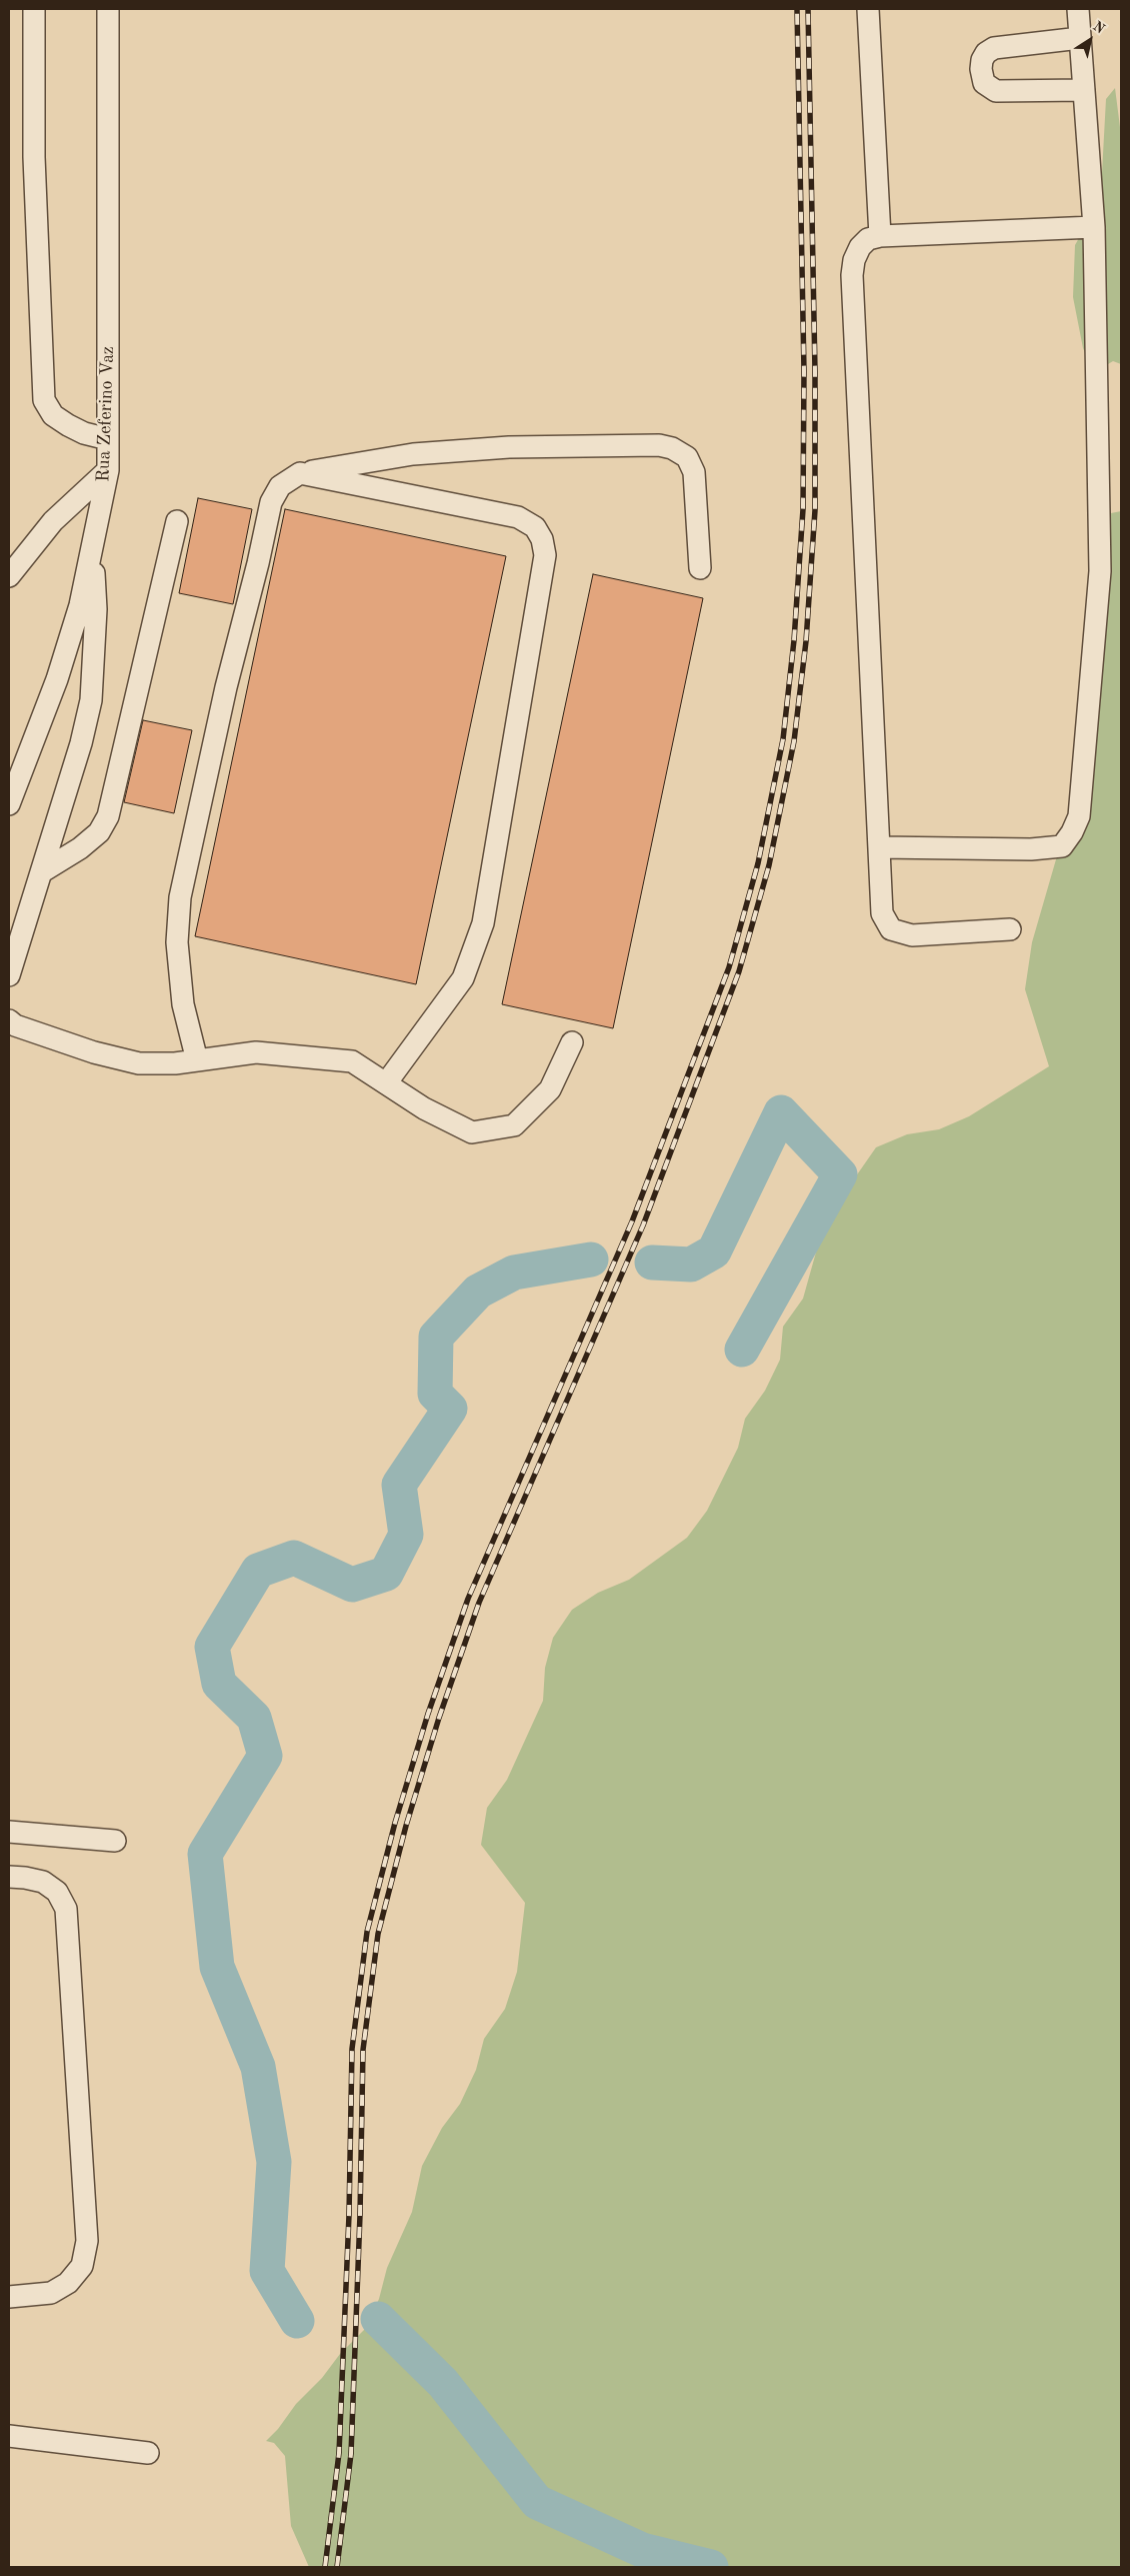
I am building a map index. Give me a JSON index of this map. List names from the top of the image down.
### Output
{
  "streets": {
    "street": ["Rua Zeferino Vaz"]
  },
  "north": "top right"
}
